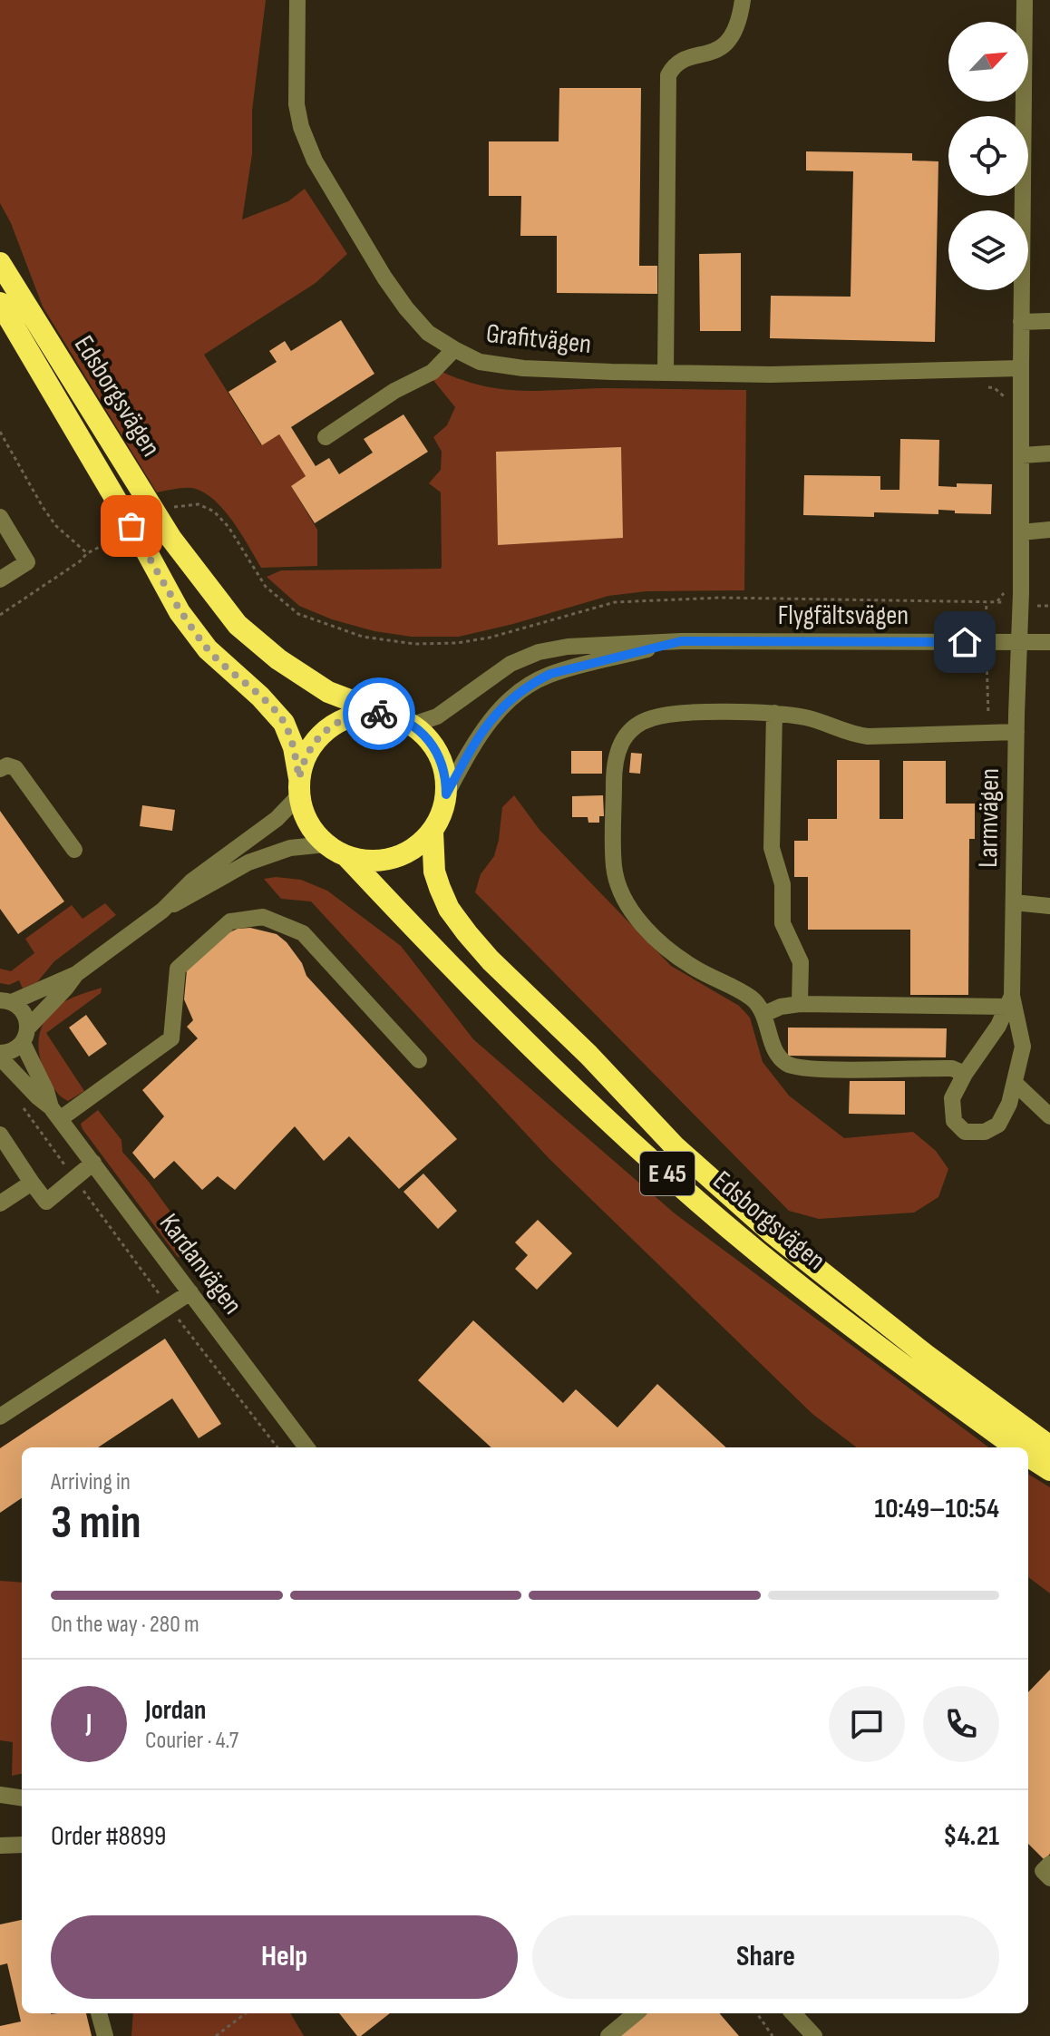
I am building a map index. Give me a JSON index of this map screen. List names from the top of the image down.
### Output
{
  "streets": {
    "highway": ["Edsborgsvägen", "E 45"],
    "street": [
      "Grafitvägen",
      "Flygfältsvägen",
      "Larmvägen",
      "Kardanvägen"
    ]
  },
  "crossings": [
    ["Edsborgsvägen", "Flygfältsvägen"],
    ["Edsborgsvägen", "E 45"],
    ["Flygfältsvägen", "Larmvägen"],
    ["Flygfältsvägen", "E 45"]
  ],
  "north": "top right",
  "page": {
    "heading": ["3 min", "Arriving in", "10:49–10:54"],
    "panel": [
      "Jordan",
      "Courier · 4.7",
      "Order #8899",
      "$4.21"
    ],
    "bar": "On the way · 280 m",
    "round": "J",
    "buttons": ["Help", "Share"]
  }
}
